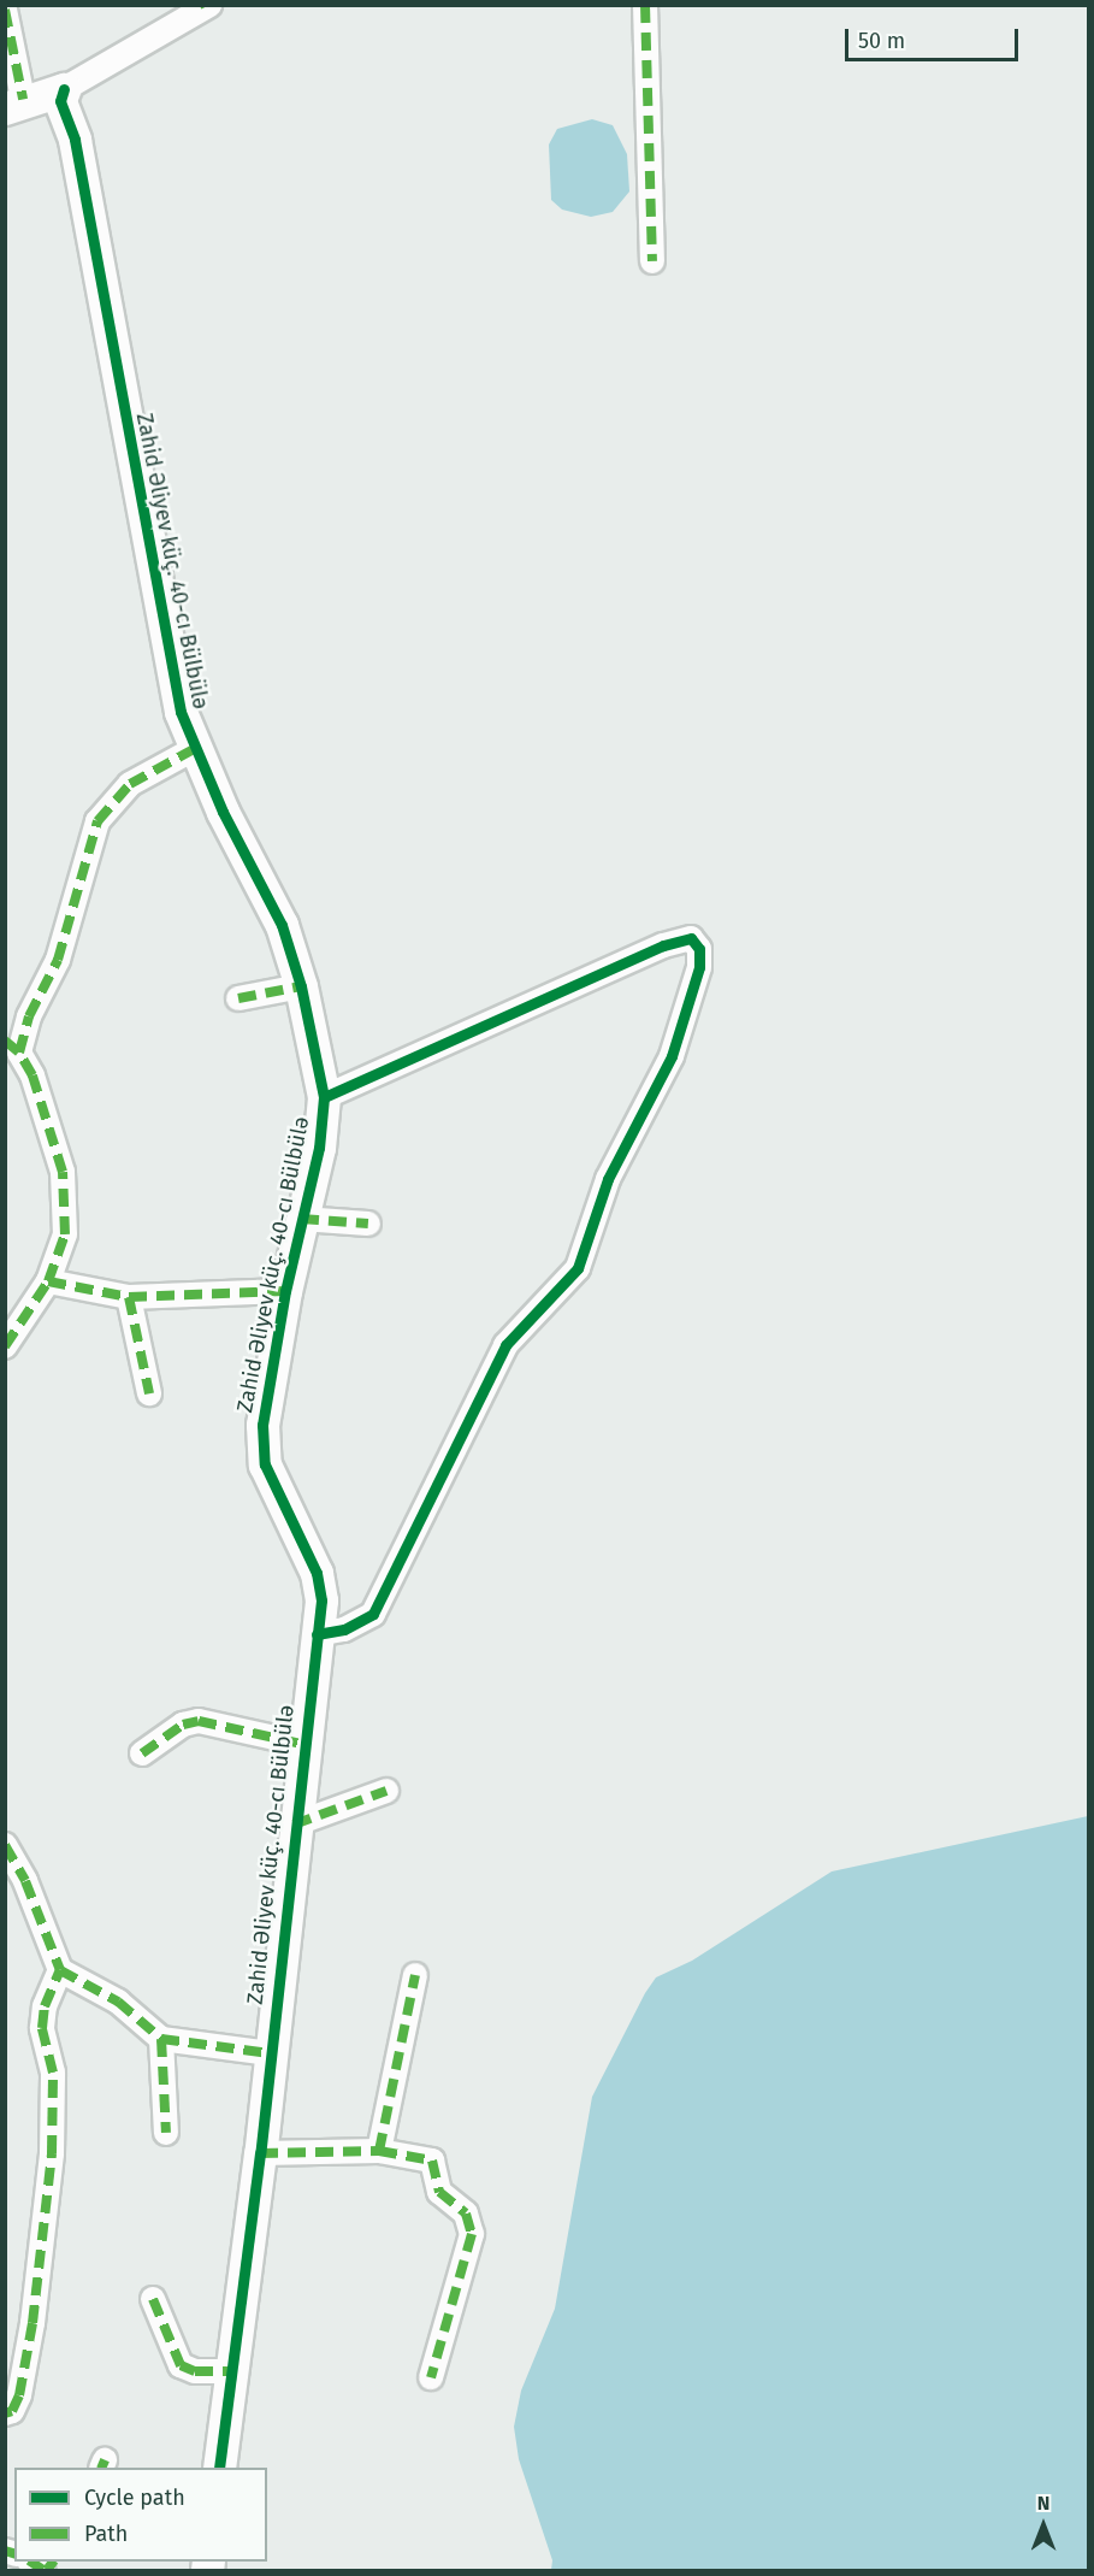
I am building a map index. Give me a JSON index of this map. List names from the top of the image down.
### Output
{
  "streets": {
    "street": ["Zahid Əliyev küç. 40-cı Bülbülə"]
  },
  "legend": ["Cycle path", "Path"],
  "scale_bar": "50 m",
  "north": "top"
}
